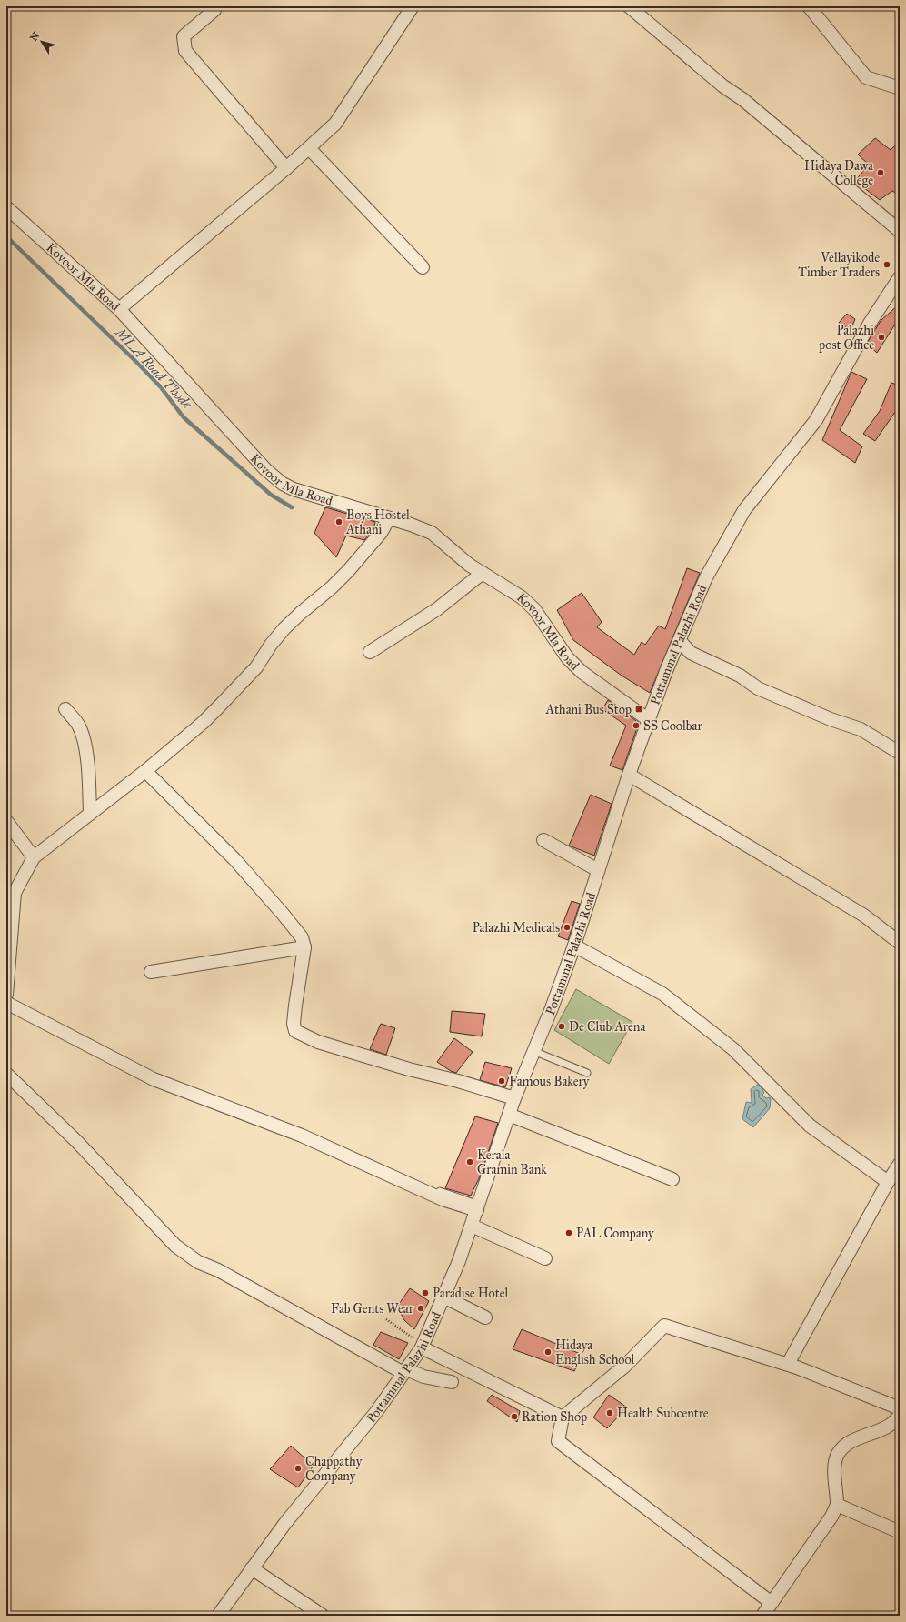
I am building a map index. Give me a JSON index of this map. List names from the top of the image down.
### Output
{
  "streets": {
    "street": ["Kovoor Mla Road", "Pottammal Palazhi Road"]
  },
  "crossings": [
    ["Kovoor Mla Road", "Pottammal Palazhi Road"]
  ],
  "water": ["MLA Road Thode"],
  "places": {
    "other": [
      "Hidaya Dawa College",
      "Vellayikode Timber Traders",
      "Palazhi post Office",
      "Boys Hostel Athani",
      "SS Coolbar",
      "Palazhi Medicals",
      "De Club Arena",
      "Famous Bakery",
      "Kerala Gramin Bank",
      "PAL Company",
      "Paradise Hotel",
      "Fab Gents Wear",
      "Hidaya English School",
      "Health Subcentre",
      "Ration Shop",
      "Chappathy Company"
    ],
    "transit": ["Athani Bus Stop"]
  },
  "north": "top left"
}
